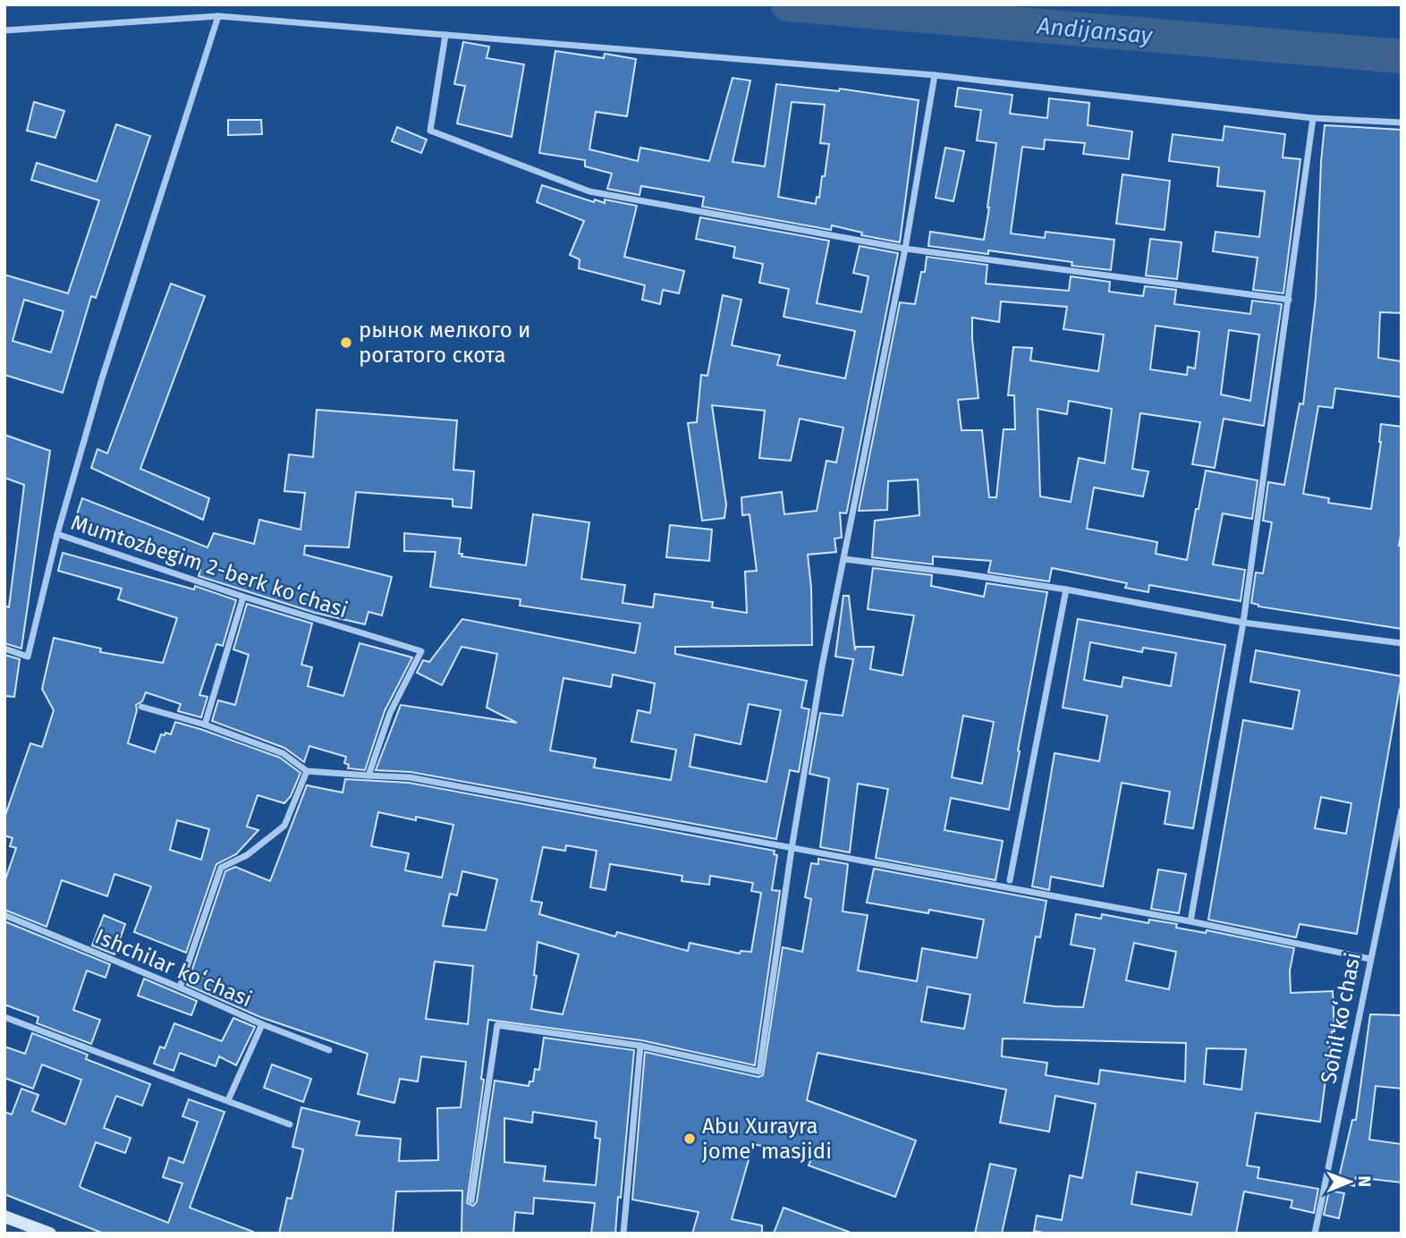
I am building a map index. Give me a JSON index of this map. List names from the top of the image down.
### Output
{
  "streets": {
    "street": ["Mumtozbegim 2-berk koʻchasi", "Ishchilar koʻchasi", "Sohil koʻchasi"]
  },
  "water": ["Andijansay"],
  "places": ["рынок мелкого и рогатого скота", "Abu Xurayra jome' masjidi"],
  "north": "right"
}
